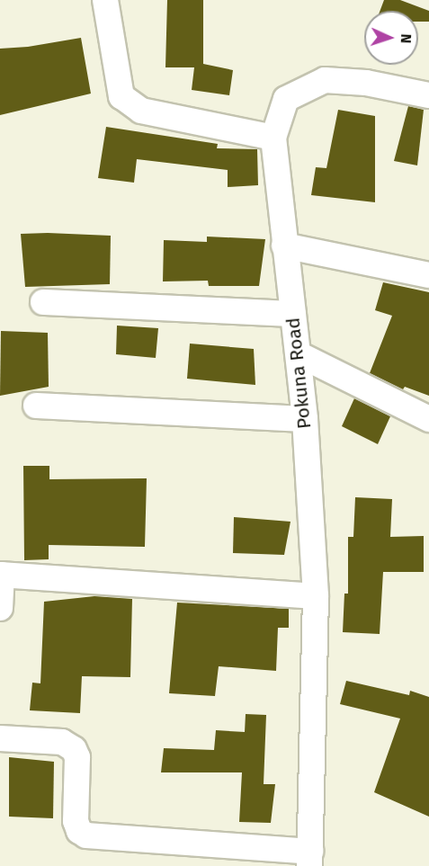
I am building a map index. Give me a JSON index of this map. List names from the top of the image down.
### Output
{
  "streets": {
    "street": ["Pokuna Road"]
  },
  "north": "right"
}
